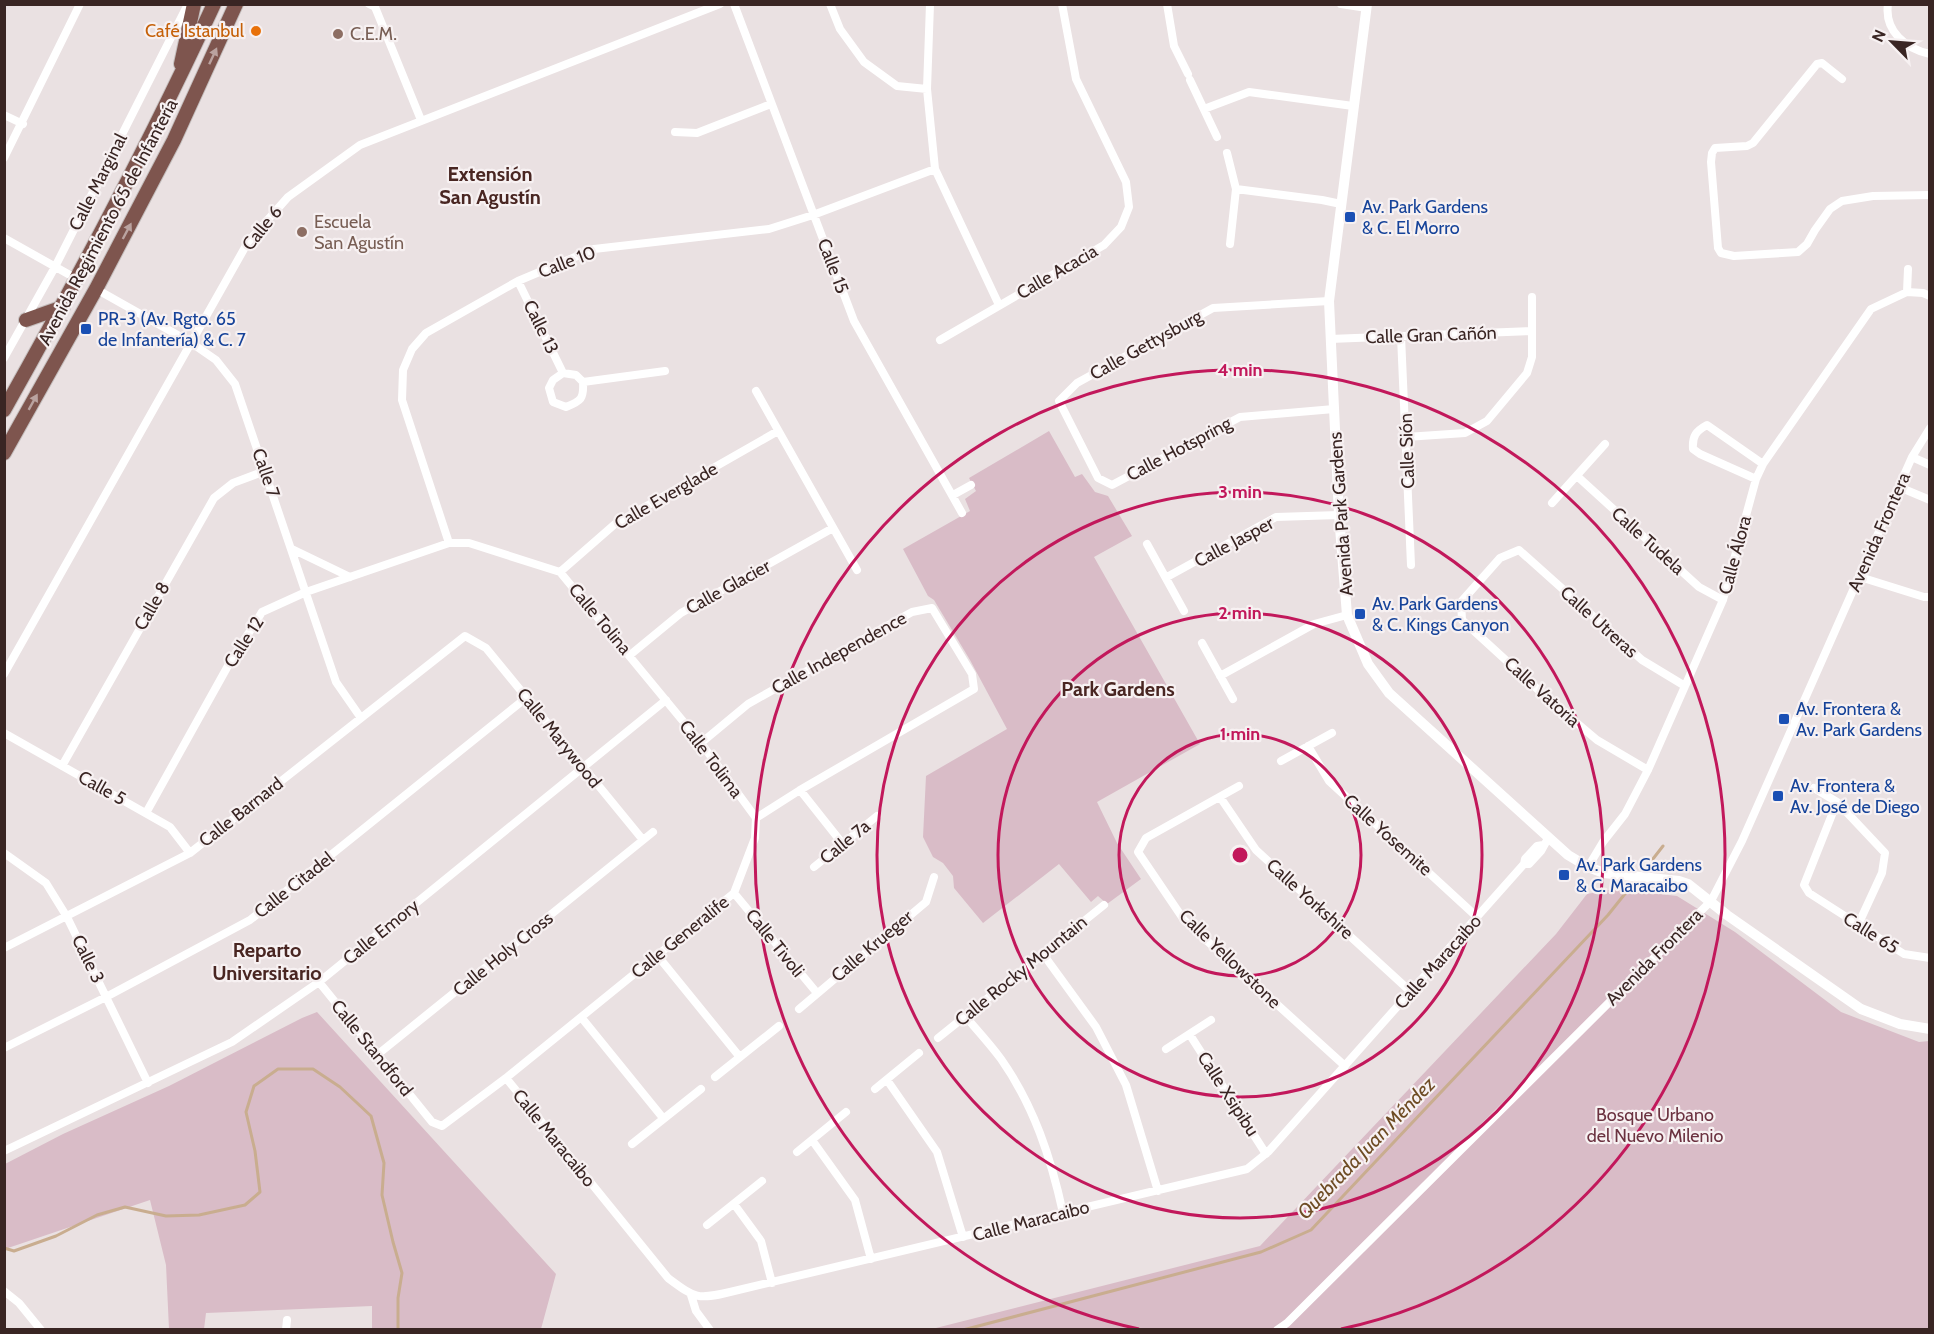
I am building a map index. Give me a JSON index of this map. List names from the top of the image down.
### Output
{
  "streets": {
    "highway": ["Avenida Regimiento 65 de Infantería"],
    "street": [
      "Calle Marginal",
      "Calle 6",
      "Calle 10",
      "Calle 15",
      "Calle Acacia",
      "Calle 13",
      "Calle Gran Cañón",
      "Calle Gettysburg",
      "Calle Hotspring",
      "Calle Sión",
      "Calle 7",
      "Calle Everglade",
      "Avenida Park Gardens",
      "Avenida Frontera",
      "Calle Tudela",
      "Calle Jasper",
      "Calle Álora",
      "Calle Glacier",
      "Calle 8",
      "Calle Tolina",
      "Calle Utreras",
      "Calle 12",
      "Calle Independence",
      "Calle Vatoria",
      "Calle Marywood",
      "Calle Tolima",
      "Calle 5",
      "Calle Barnard",
      "Calle Yosemite",
      "Calle 7a",
      "Calle Citadel",
      "Calle Yorkshire",
      "Calle Emory",
      "Calle 65",
      "Calle Generalife",
      "Calle Tivoli",
      "Calle Krueger",
      "Calle Holy Cross",
      "Calle 3",
      "Calle Yellowstone",
      "Calle Maracaibo",
      "Calle Rocky Mountain",
      "Calle Standford",
      "Calle Xsipibu"
    ]
  },
  "crossings": [
    ["Avenida Regimiento 65 de Infantería", "Calle 7"],
    ["Calle 6", "Calle 7"],
    ["Calle 10", "Calle 15"],
    ["Calle 10", "Calle 13"],
    ["Calle 10", "Calle Tolina"],
    ["Calle 10", "Calle 12"],
    ["Calle Gran Cañón", "Calle Sión"],
    ["Calle Gran Cañón", "Avenida Park Gardens"],
    ["Calle Gettysburg", "Calle Hotspring"],
    ["Calle Gettysburg", "Avenida Park Gardens"],
    ["Calle Hotspring", "Avenida Park Gardens"],
    ["Calle 7", "Calle 8"],
    ["Calle 7", "Calle 12"],
    ["Calle 7", "Calle Barnard"],
    ["Calle Everglade", "Calle Tolina"],
    ["Avenida Park Gardens", "Avenida Frontera"],
    ["Avenida Park Gardens", "Calle Jasper"],
    ["Avenida Park Gardens", "Calle Álora"],
    ["Avenida Park Gardens", "Calle Maracaibo"],
    ["Calle Tudela", "Calle Álora"],
    ["Calle Álora", "Calle Utreras"],
    ["Calle Álora", "Calle Vatoria"],
    ["Calle Glacier", "Calle Tolina"],
    ["Calle 8", "Calle 5"],
    ["Calle Tolina", "Calle 12"],
    ["Calle Tolina", "Calle Tolima"],
    ["Calle Tolina", "Calle Emory"],
    ["Calle Utreras", "Calle Vatoria"],
    ["Calle 12", "Calle 5"],
    ["Calle Independence", "Calle Tolima"],
    ["Calle Independence", "Calle 7a"],
    ["Calle Marywood", "Calle Barnard"],
    ["Calle Marywood", "Calle Citadel"],
    ["Calle Marywood", "Calle Emory"],
    ["Calle Marywood", "Calle Holy Cross"],
    ["Calle Tolima", "Calle Emory"],
    ["Calle Tolima", "Calle Generalife"],
    ["Calle 5", "Calle Barnard"],
    ["Calle Barnard", "Calle 3"],
    ["Calle Yosemite", "Calle Maracaibo"],
    ["Calle Citadel", "Calle 3"],
    ["Calle Yorkshire", "Calle Yellowstone"],
    ["Calle Yorkshire", "Calle Maracaibo"],
    ["Calle Emory", "Calle 3"],
    ["Calle Emory", "Calle Standford"],
    ["Calle Generalife", "Calle Tivoli"],
    ["Calle Generalife", "Calle Maracaibo"],
    ["Calle Generalife", "Calle Standford"],
    ["Calle Tivoli", "Calle Krueger"],
    ["Calle Holy Cross", "Calle Standford"],
    ["Calle Yellowstone", "Calle Maracaibo"],
    ["Calle Maracaibo", "Calle Xsipibu"]
  ],
  "districts": ["Extensión San Agustín", "Park Gardens", "Reparto Universitario"],
  "water": ["Quebrada Juan Méndez"],
  "parks": ["Bosque Urbano del Nuevo Milenio"],
  "places": {
    "other": ["Café Istanbul", "C.E.M.", "Escuela San Agustín"],
    "transit": [
      "Av. Park Gardens & C. El Morro",
      "PR-3 (Av. Rgto. 65 de Infantería) & C. 7",
      "Av. Park Gardens & C. Kings Canyon",
      "Av. Frontera & Av. Park Gardens",
      "Av. Frontera & Av. José de Diego",
      "Av. Park Gardens & C. Maracaibo"
    ]
  },
  "north": "top left",
  "rings": [
    "4 min",
    "3 min",
    "2 min",
    "1 min"
  ]
}
